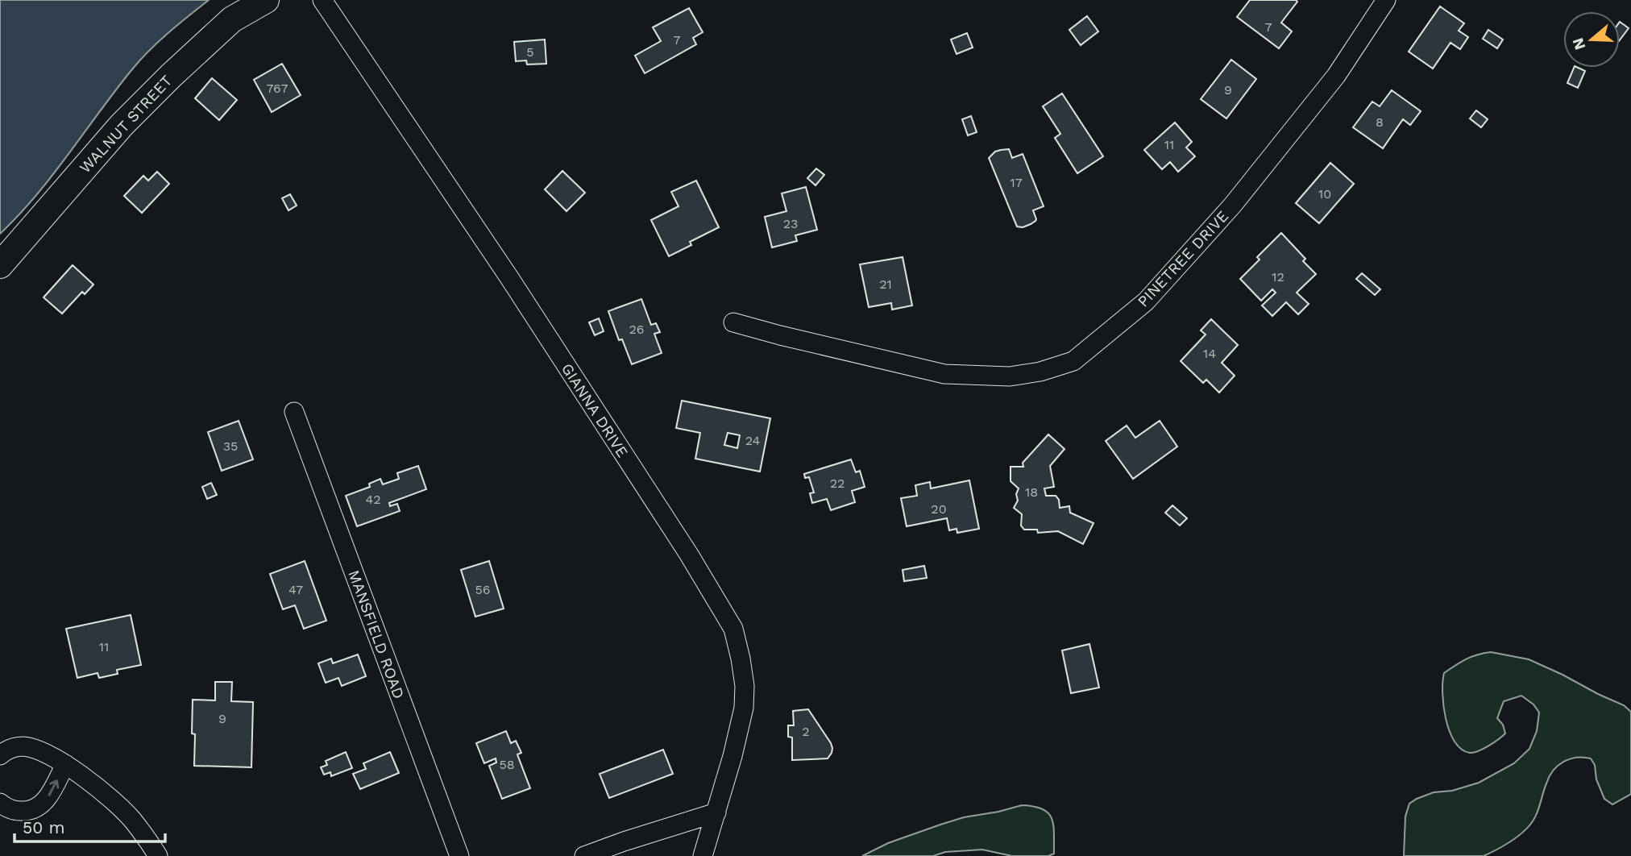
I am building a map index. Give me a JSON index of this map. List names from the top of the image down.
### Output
{
  "streets": {
    "main road": ["WALNUT STREET"],
    "street": ["PINETREE DRIVE", "GIANNA DRIVE", "MANSFIELD ROAD"]
  },
  "house_numbers": [
    "7",
    "7",
    "5",
    "767",
    "9",
    "8",
    "11",
    "17",
    "10",
    "23",
    "12",
    "21",
    "26",
    "14",
    "24",
    "35",
    "22",
    "18",
    "42",
    "20",
    "47",
    "56",
    "11",
    "9",
    "2",
    "58"
  ],
  "scale_bar": "50 m",
  "north": "left"
}
